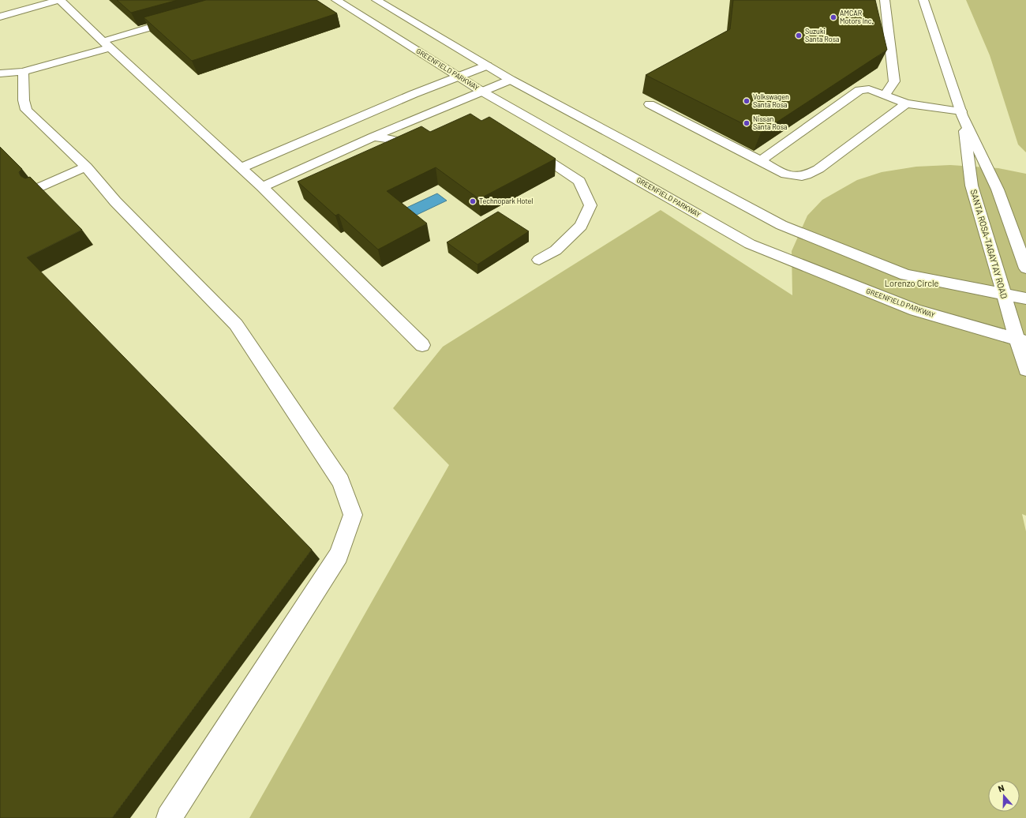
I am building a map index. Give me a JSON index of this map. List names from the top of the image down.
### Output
{
  "streets": {
    "main road": ["GREENFIELD PARKWAY", "SANTA ROSA-TAGAYTAY ROAD"]
  },
  "crossings": [
    ["GREENFIELD PARKWAY", "SANTA ROSA-TAGAYTAY ROAD"]
  ],
  "parks": ["Lorenzo Circle"],
  "places": [
    "AMCAR Motors Inc.",
    "Suzuki Santa Rosa",
    "Volkswagen Santa Rosa",
    "Nissan Santa Rosa",
    "Technopark Hotel"
  ],
  "north": "top"
}
